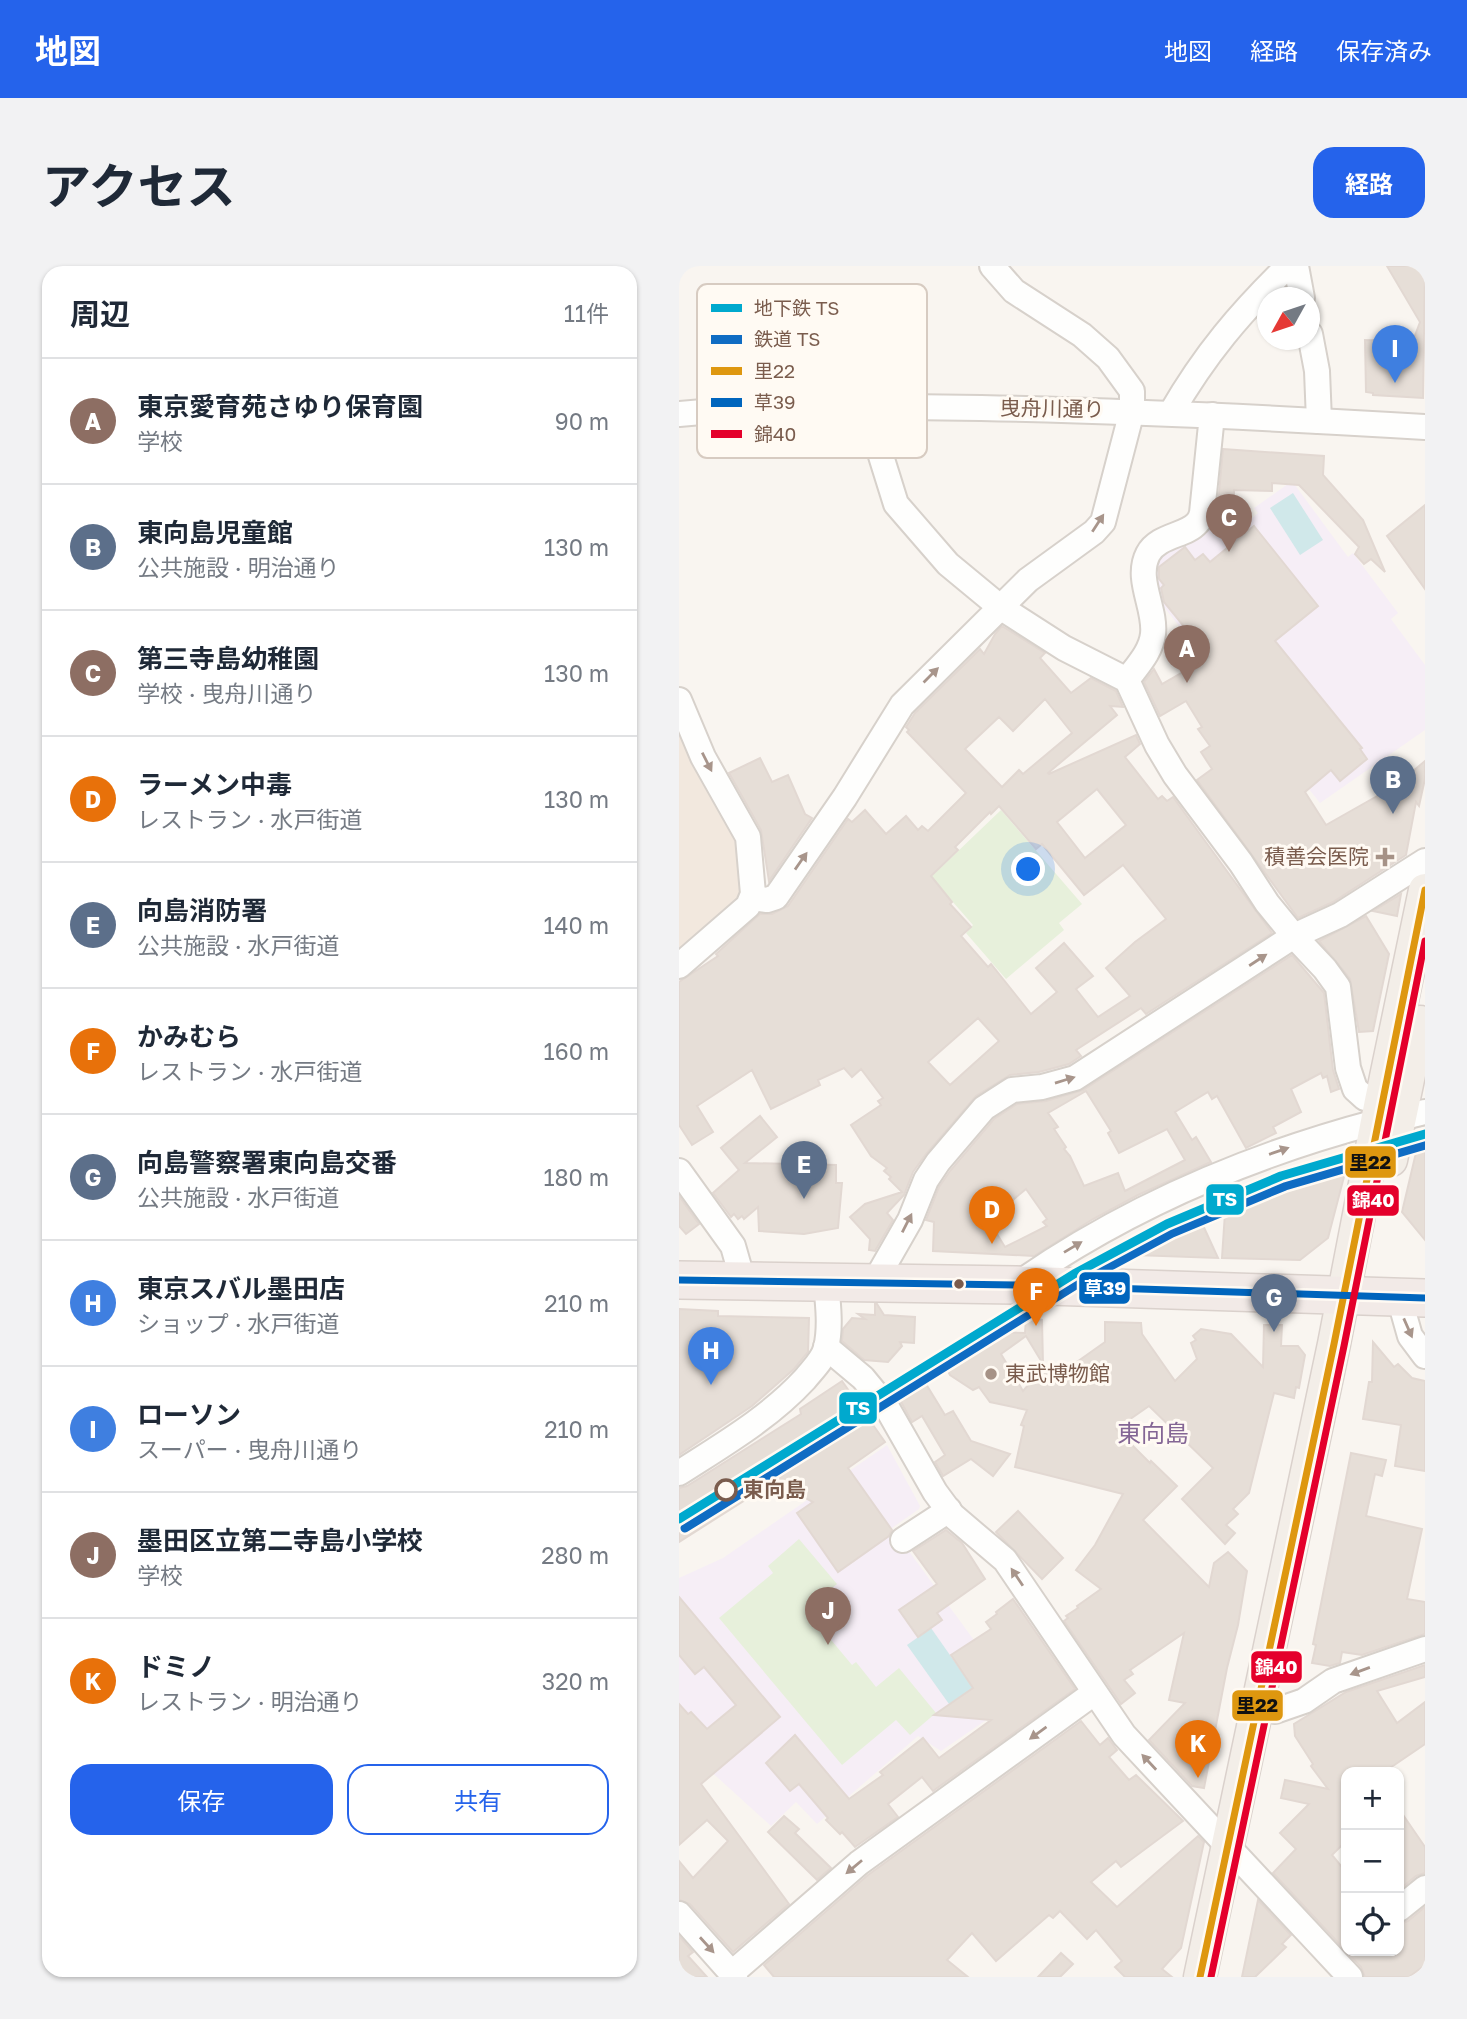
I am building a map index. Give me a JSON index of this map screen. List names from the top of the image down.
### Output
{
  "streets": {
    "street": ["曳舟川通り"]
  },
  "districts": ["東向島"],
  "places": {
    "health": ["積善会医院"],
    "other": ["東武博物館", "東向島"]
  },
  "lines": [
    "transit line 里22",
    "transit line 錦40",
    "metro line TS",
    "rail line TS",
    "transit line 草39"
  ],
  "legend": [
    "地下鉄 TS",
    "鉄道 TS",
    "里22",
    "草39",
    "錦40"
  ],
  "north": "bottom left",
  "page": {
    "header": "地図",
    "nav": ["地図", "経路", "保存済み"],
    "title": "アクセス",
    "buttons": [
      "経路",
      ["保存", "共有"]
    ],
    "heading": ["周辺", "11件"],
    "pins": [
      "I",
      "C",
      "A",
      "B",
      "E",
      "D",
      "F",
      "G",
      "H",
      "J",
      "K"
    ],
    "list": [
      {
        "mark": "A",
        "name": "東京愛育苑さゆり保育園",
        "note": "学校",
        "value": "90 m"
      },
      {
        "mark": "B",
        "name": "東向島児童館",
        "note": "公共施設 · 明治通り",
        "value": "130 m"
      },
      {
        "mark": "C",
        "name": "第三寺島幼稚園",
        "note": "学校 · 曳舟川通り",
        "value": "130 m"
      },
      {
        "mark": "D",
        "name": "ラーメン中毒",
        "note": "レストラン · 水戸街道",
        "value": "130 m"
      },
      {
        "mark": "E",
        "name": "向島消防署",
        "note": "公共施設 · 水戸街道",
        "value": "140 m"
      },
      {
        "mark": "F",
        "name": "かみむら",
        "note": "レストラン · 水戸街道",
        "value": "160 m"
      },
      {
        "mark": "G",
        "name": "向島警察署東向島交番",
        "note": "公共施設 · 水戸街道",
        "value": "180 m"
      },
      {
        "mark": "H",
        "name": "東京スバル墨田店",
        "note": "ショップ · 水戸街道",
        "value": "210 m"
      },
      {
        "mark": "I",
        "name": "ローソン",
        "note": "スーパー · 曳舟川通り",
        "value": "210 m"
      },
      {
        "mark": "J",
        "name": "墨田区立第二寺島小学校",
        "note": "学校",
        "value": "280 m"
      },
      {
        "mark": "K",
        "name": "ドミノ",
        "note": "レストラン · 明治通り",
        "value": "320 m"
      }
    ],
    "map_buttons": ["+", "−"]
  }
}
